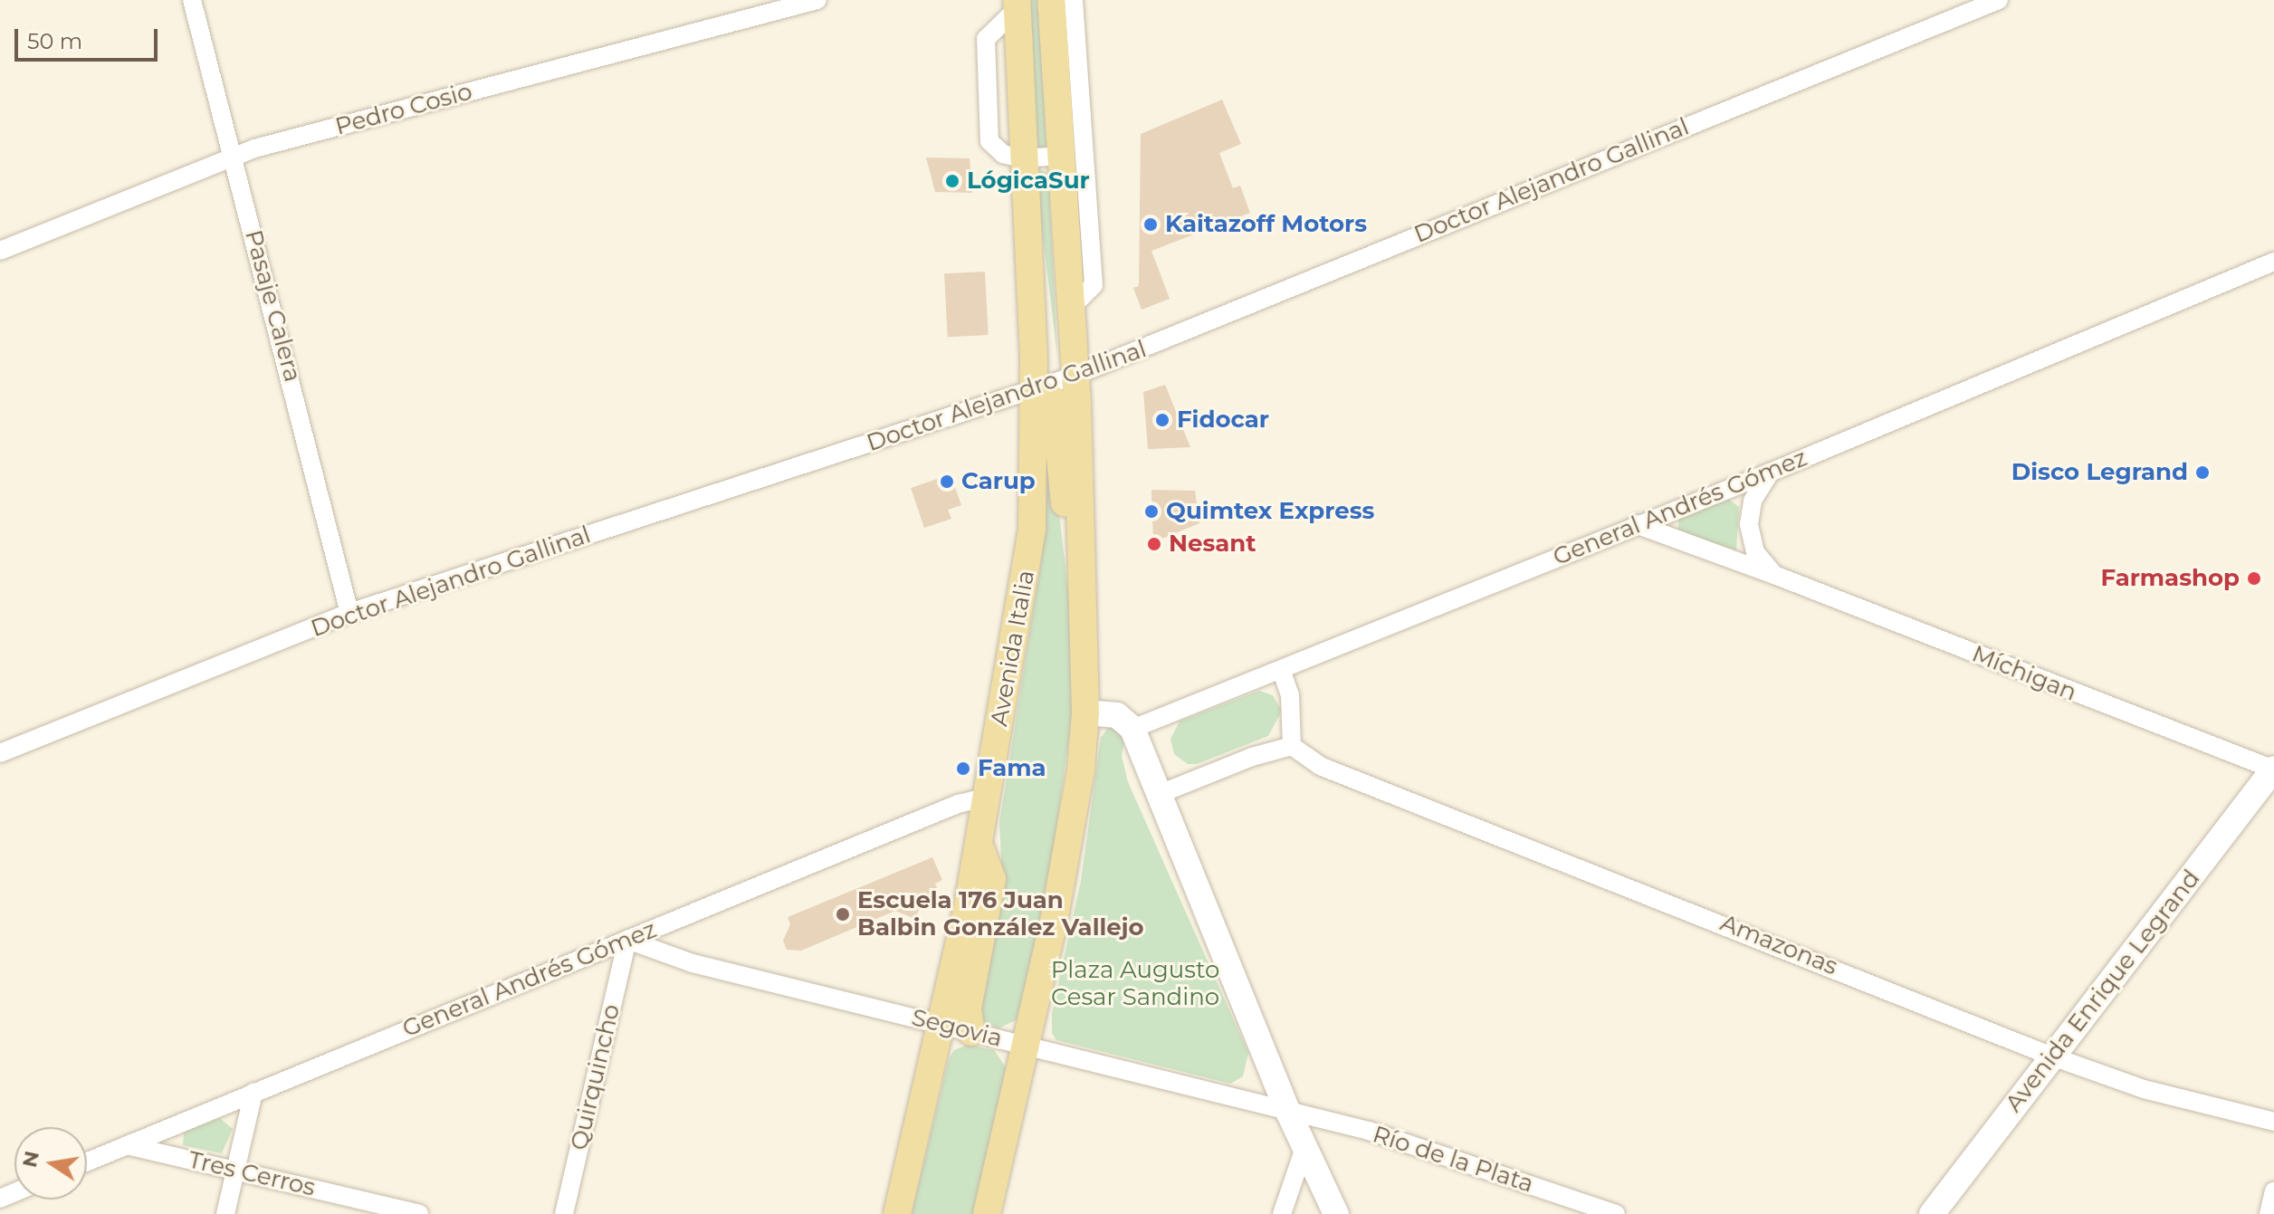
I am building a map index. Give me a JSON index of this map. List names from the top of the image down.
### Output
{
  "streets": {
    "main road": ["Avenida Italia"],
    "street": [
      "Pedro Cosio",
      "Doctor Alejandro Gallinal",
      "Pasaje Calera",
      "General Andrés Gómez",
      "Míchigan",
      "Amazonas",
      "Avenida Enrique Legrand",
      "Segovia",
      "Quirquincho",
      "Río de la Plata",
      "Tres Cerros"
    ]
  },
  "crossings": [
    ["Pedro Cosio", "Pasaje Calera"],
    ["Doctor Alejandro Gallinal", "Pasaje Calera"],
    ["Doctor Alejandro Gallinal", "Avenida Italia"],
    ["General Andrés Gómez", "Avenida Italia"],
    ["General Andrés Gómez", "Míchigan"],
    ["General Andrés Gómez", "Segovia"],
    ["General Andrés Gómez", "Quirquincho"],
    ["General Andrés Gómez", "Tres Cerros"],
    ["Avenida Italia", "Segovia"],
    ["Míchigan", "Avenida Enrique Legrand"],
    ["Amazonas", "Avenida Enrique Legrand"],
    ["Segovia", "Quirquincho"],
    ["Segovia", "Río de la Plata"]
  ],
  "parks": ["Plaza Augusto Cesar Sandino"],
  "places": [
    "LógicaSur",
    "Kaitazoff Motors",
    "Fidocar",
    "Disco Legrand",
    "Carup",
    "Quimtex Express",
    "Nesant",
    "Farmashop",
    "Fama",
    "Escuela 176 Juan Balbin González Vallejo"
  ],
  "scale_bar": "50 m",
  "north": "left"
}
